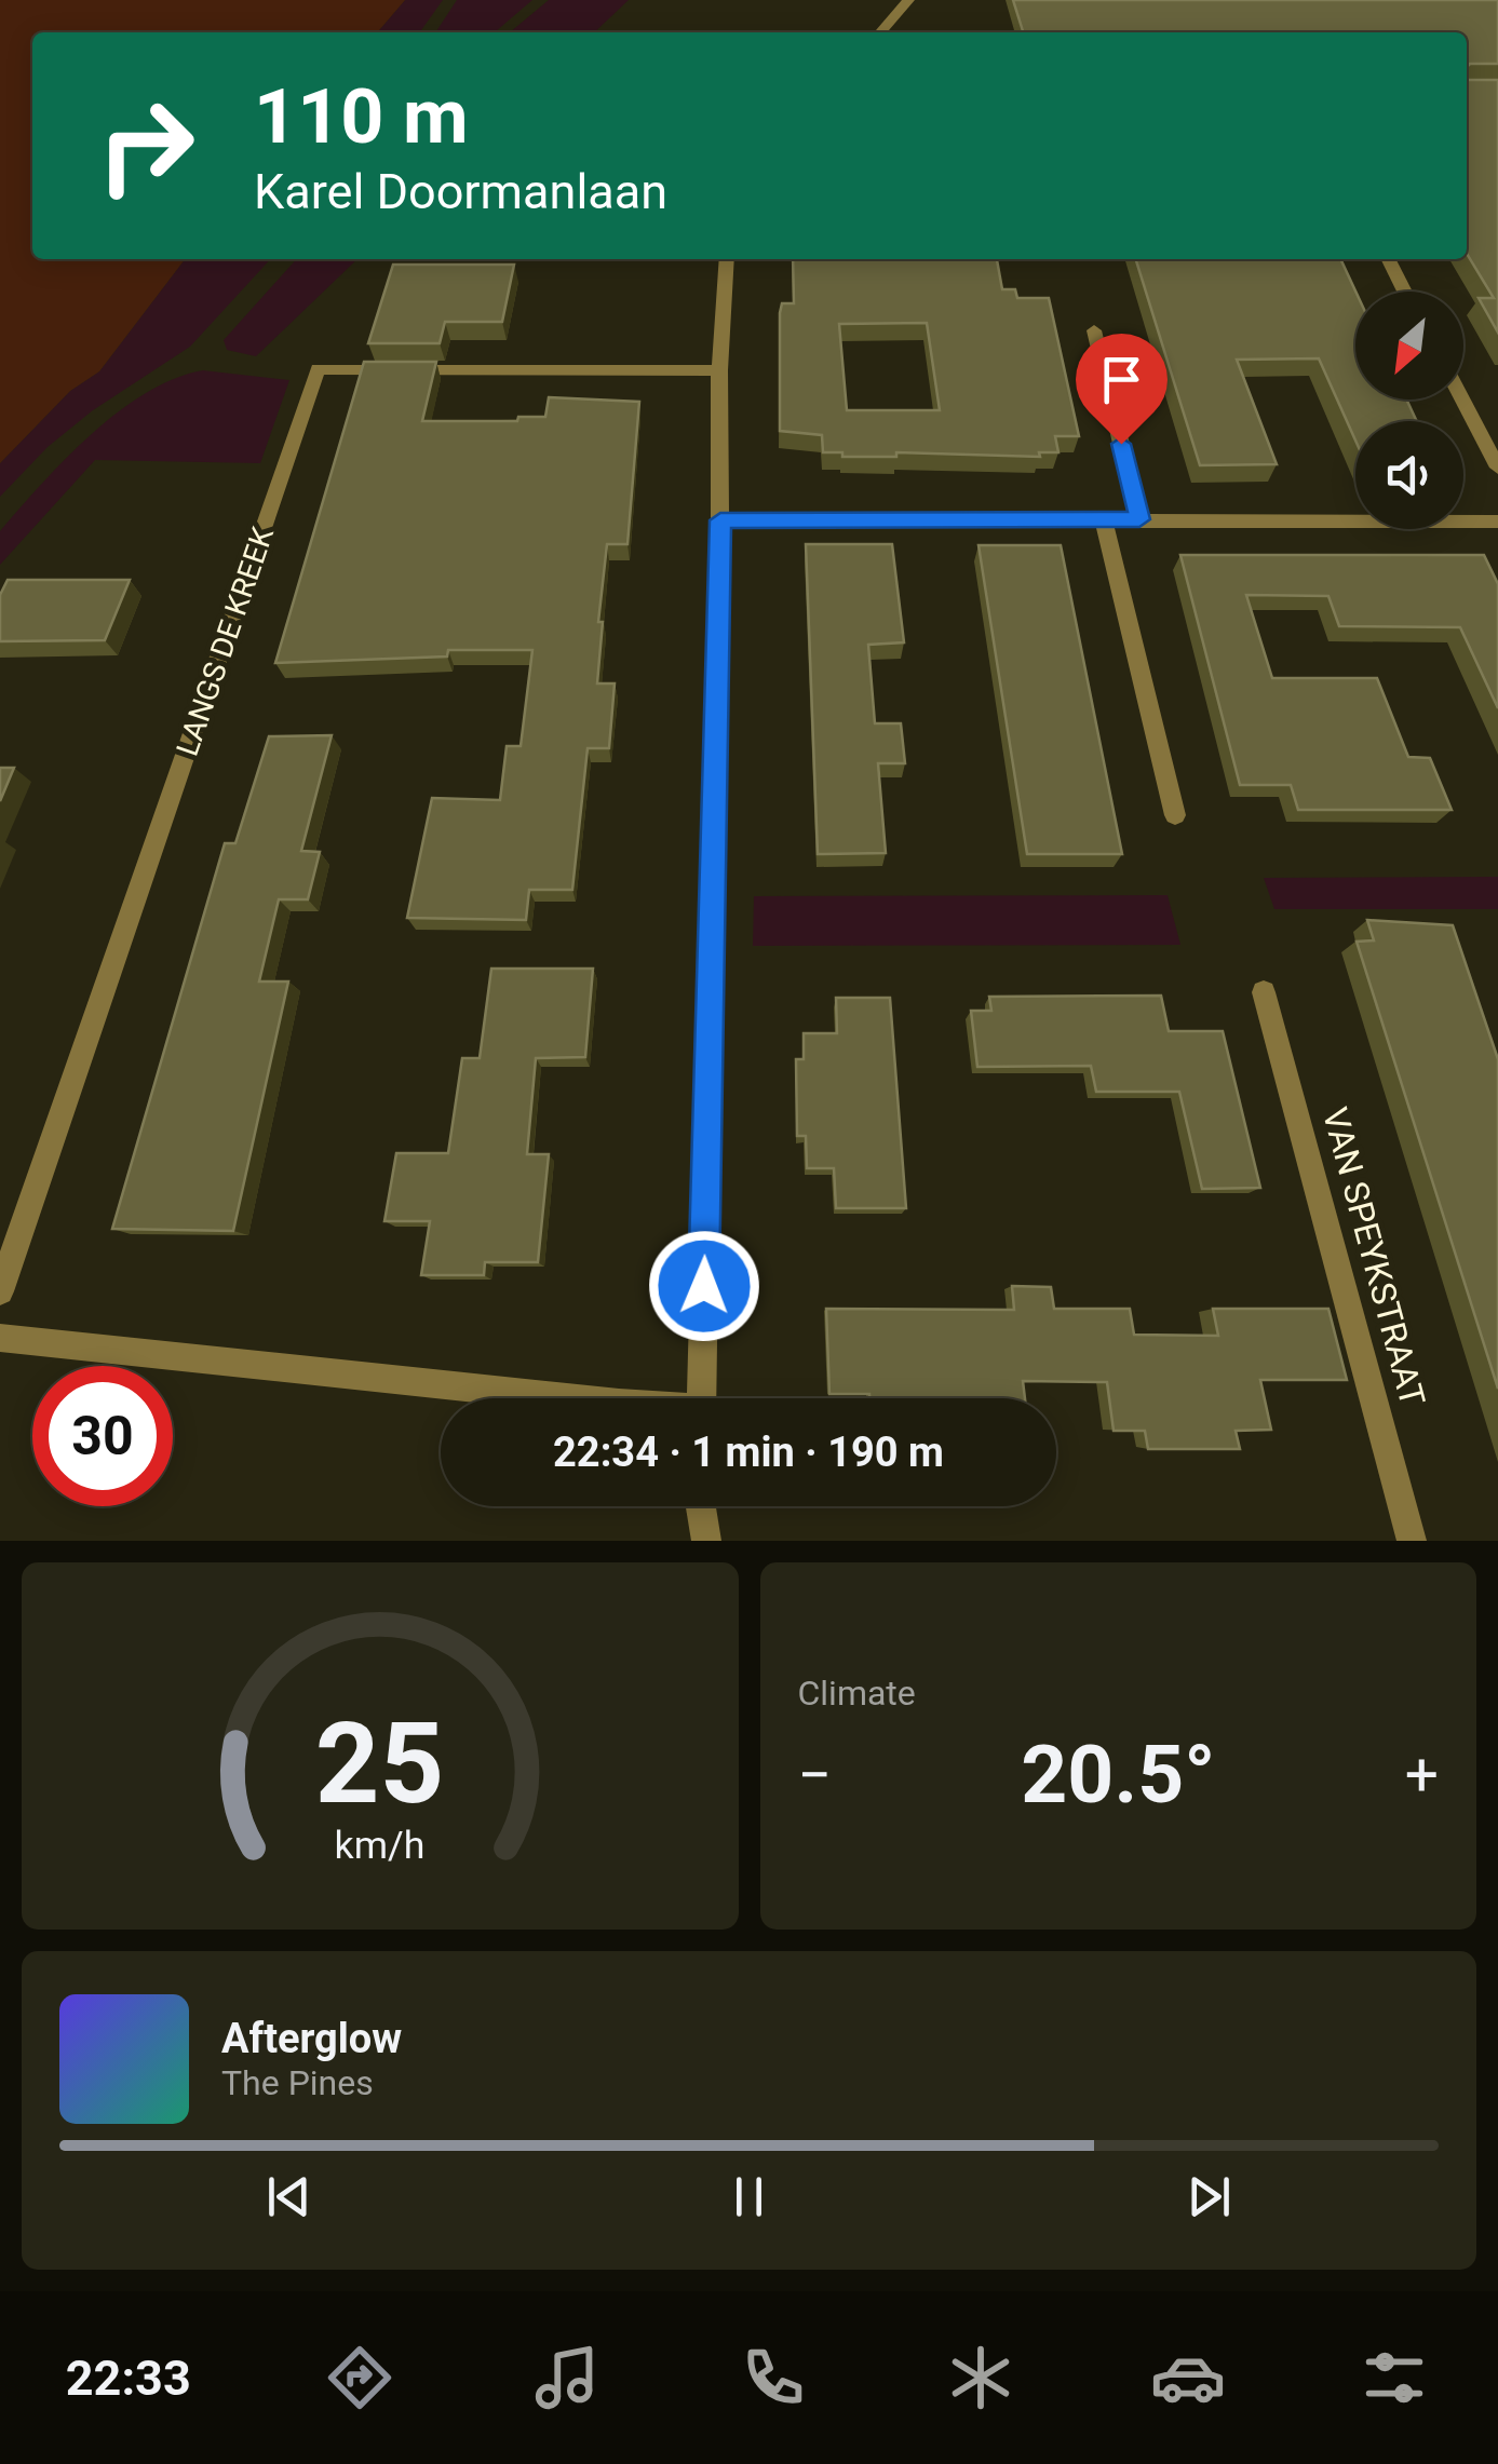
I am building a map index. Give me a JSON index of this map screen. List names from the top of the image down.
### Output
{
  "streets": {
    "street": ["LANGS DE KREEK", "VAN SPEYKSTRAAT"]
  },
  "north": "bottom left",
  "page": {
    "turn": ["110 m", "Karel Doormanlaan"],
    "limit": "30",
    "trip": "22:34 · 1 min · 190 m",
    "tile": "Climate",
    "heat": ["−", "20.5°", "+"],
    "song": ["Afterglow", "The Pines"],
    "tabs": "22:33",
    "gauge": ["25", "km/h"]
  }
}
